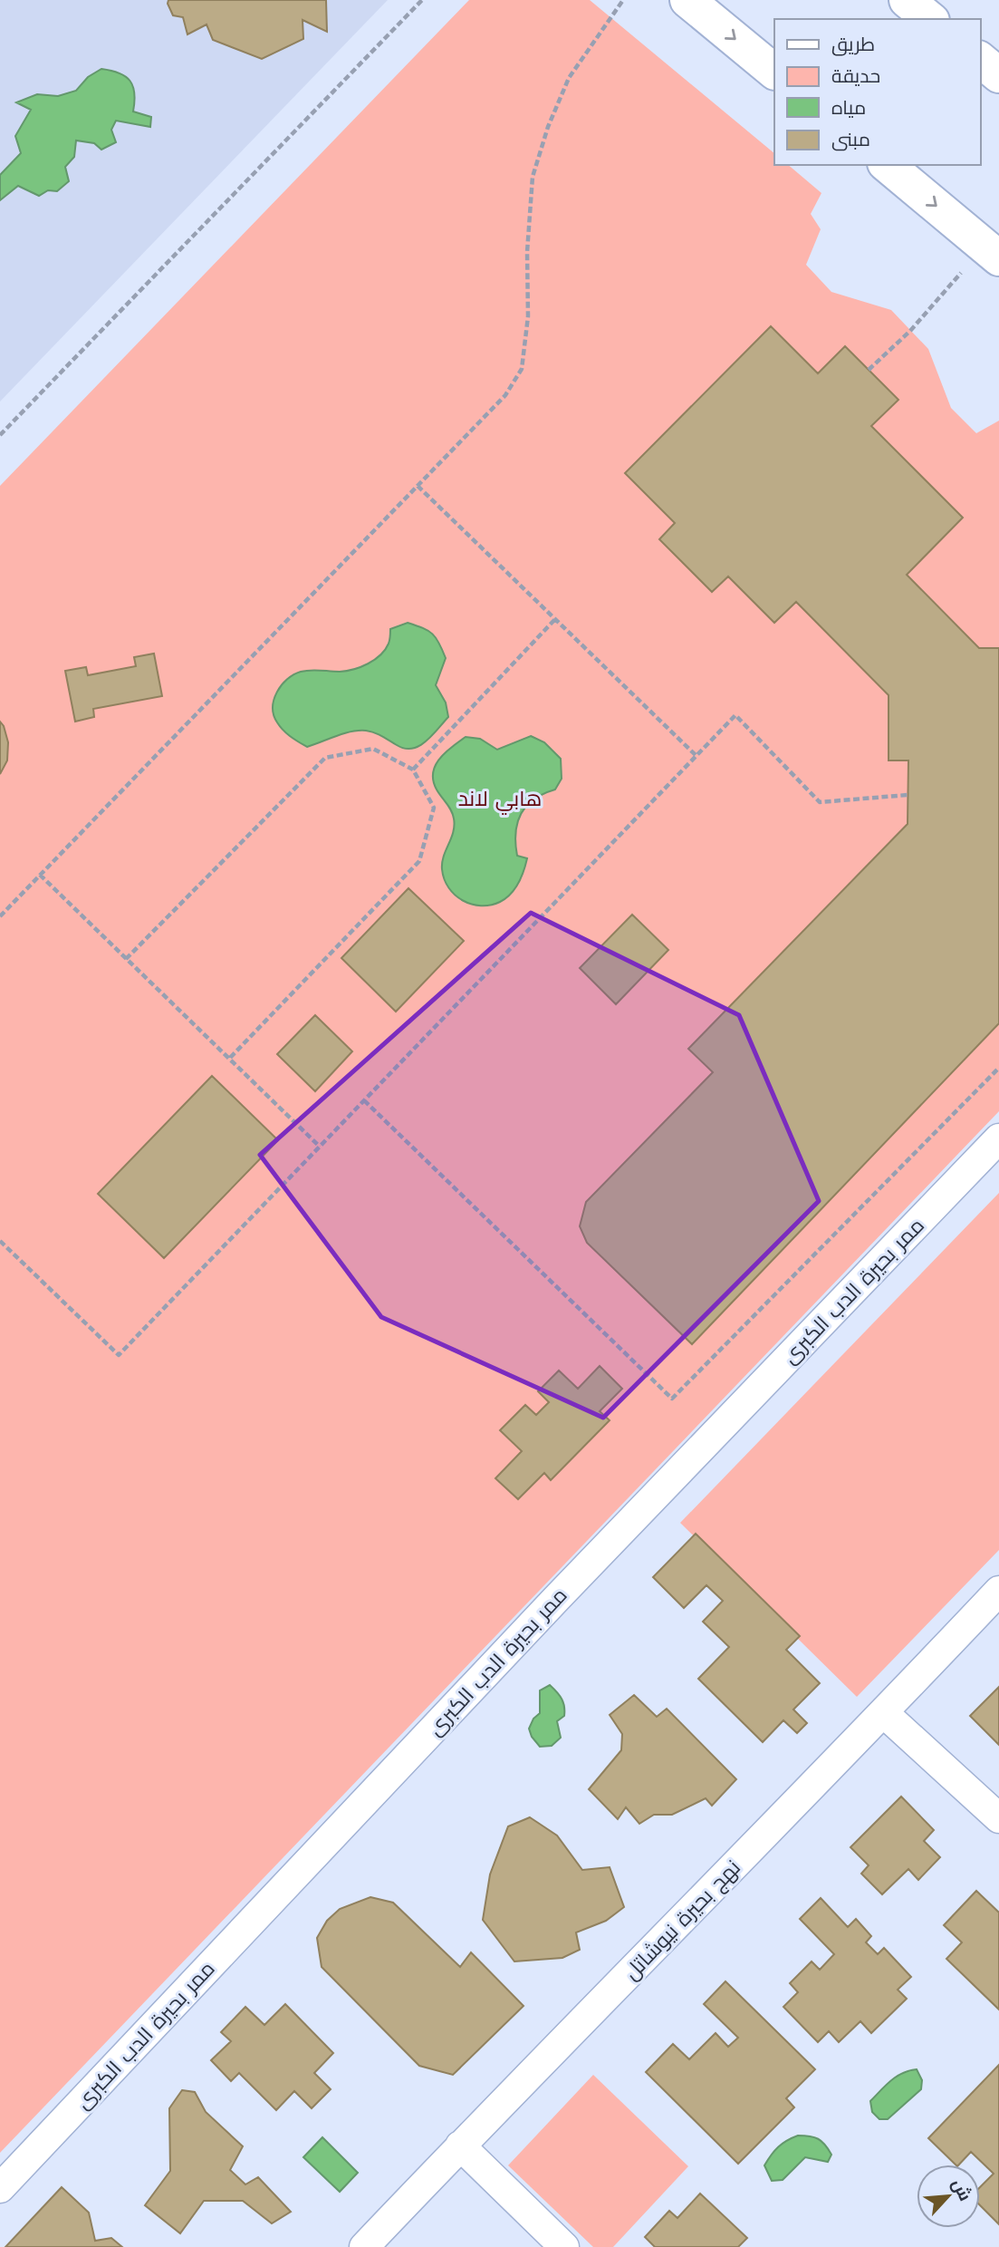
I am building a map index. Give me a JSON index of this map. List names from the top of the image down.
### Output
{
  "streets": {
    "street": ["ممر بحيرة الدب الكبرى", "نهج بحيرة نيوشاتل"]
  },
  "parks": ["هابي لاند"],
  "legend": [
    "طريق",
    "حديقة",
    "مياه",
    "مبنى"
  ],
  "north": "top right"
}
